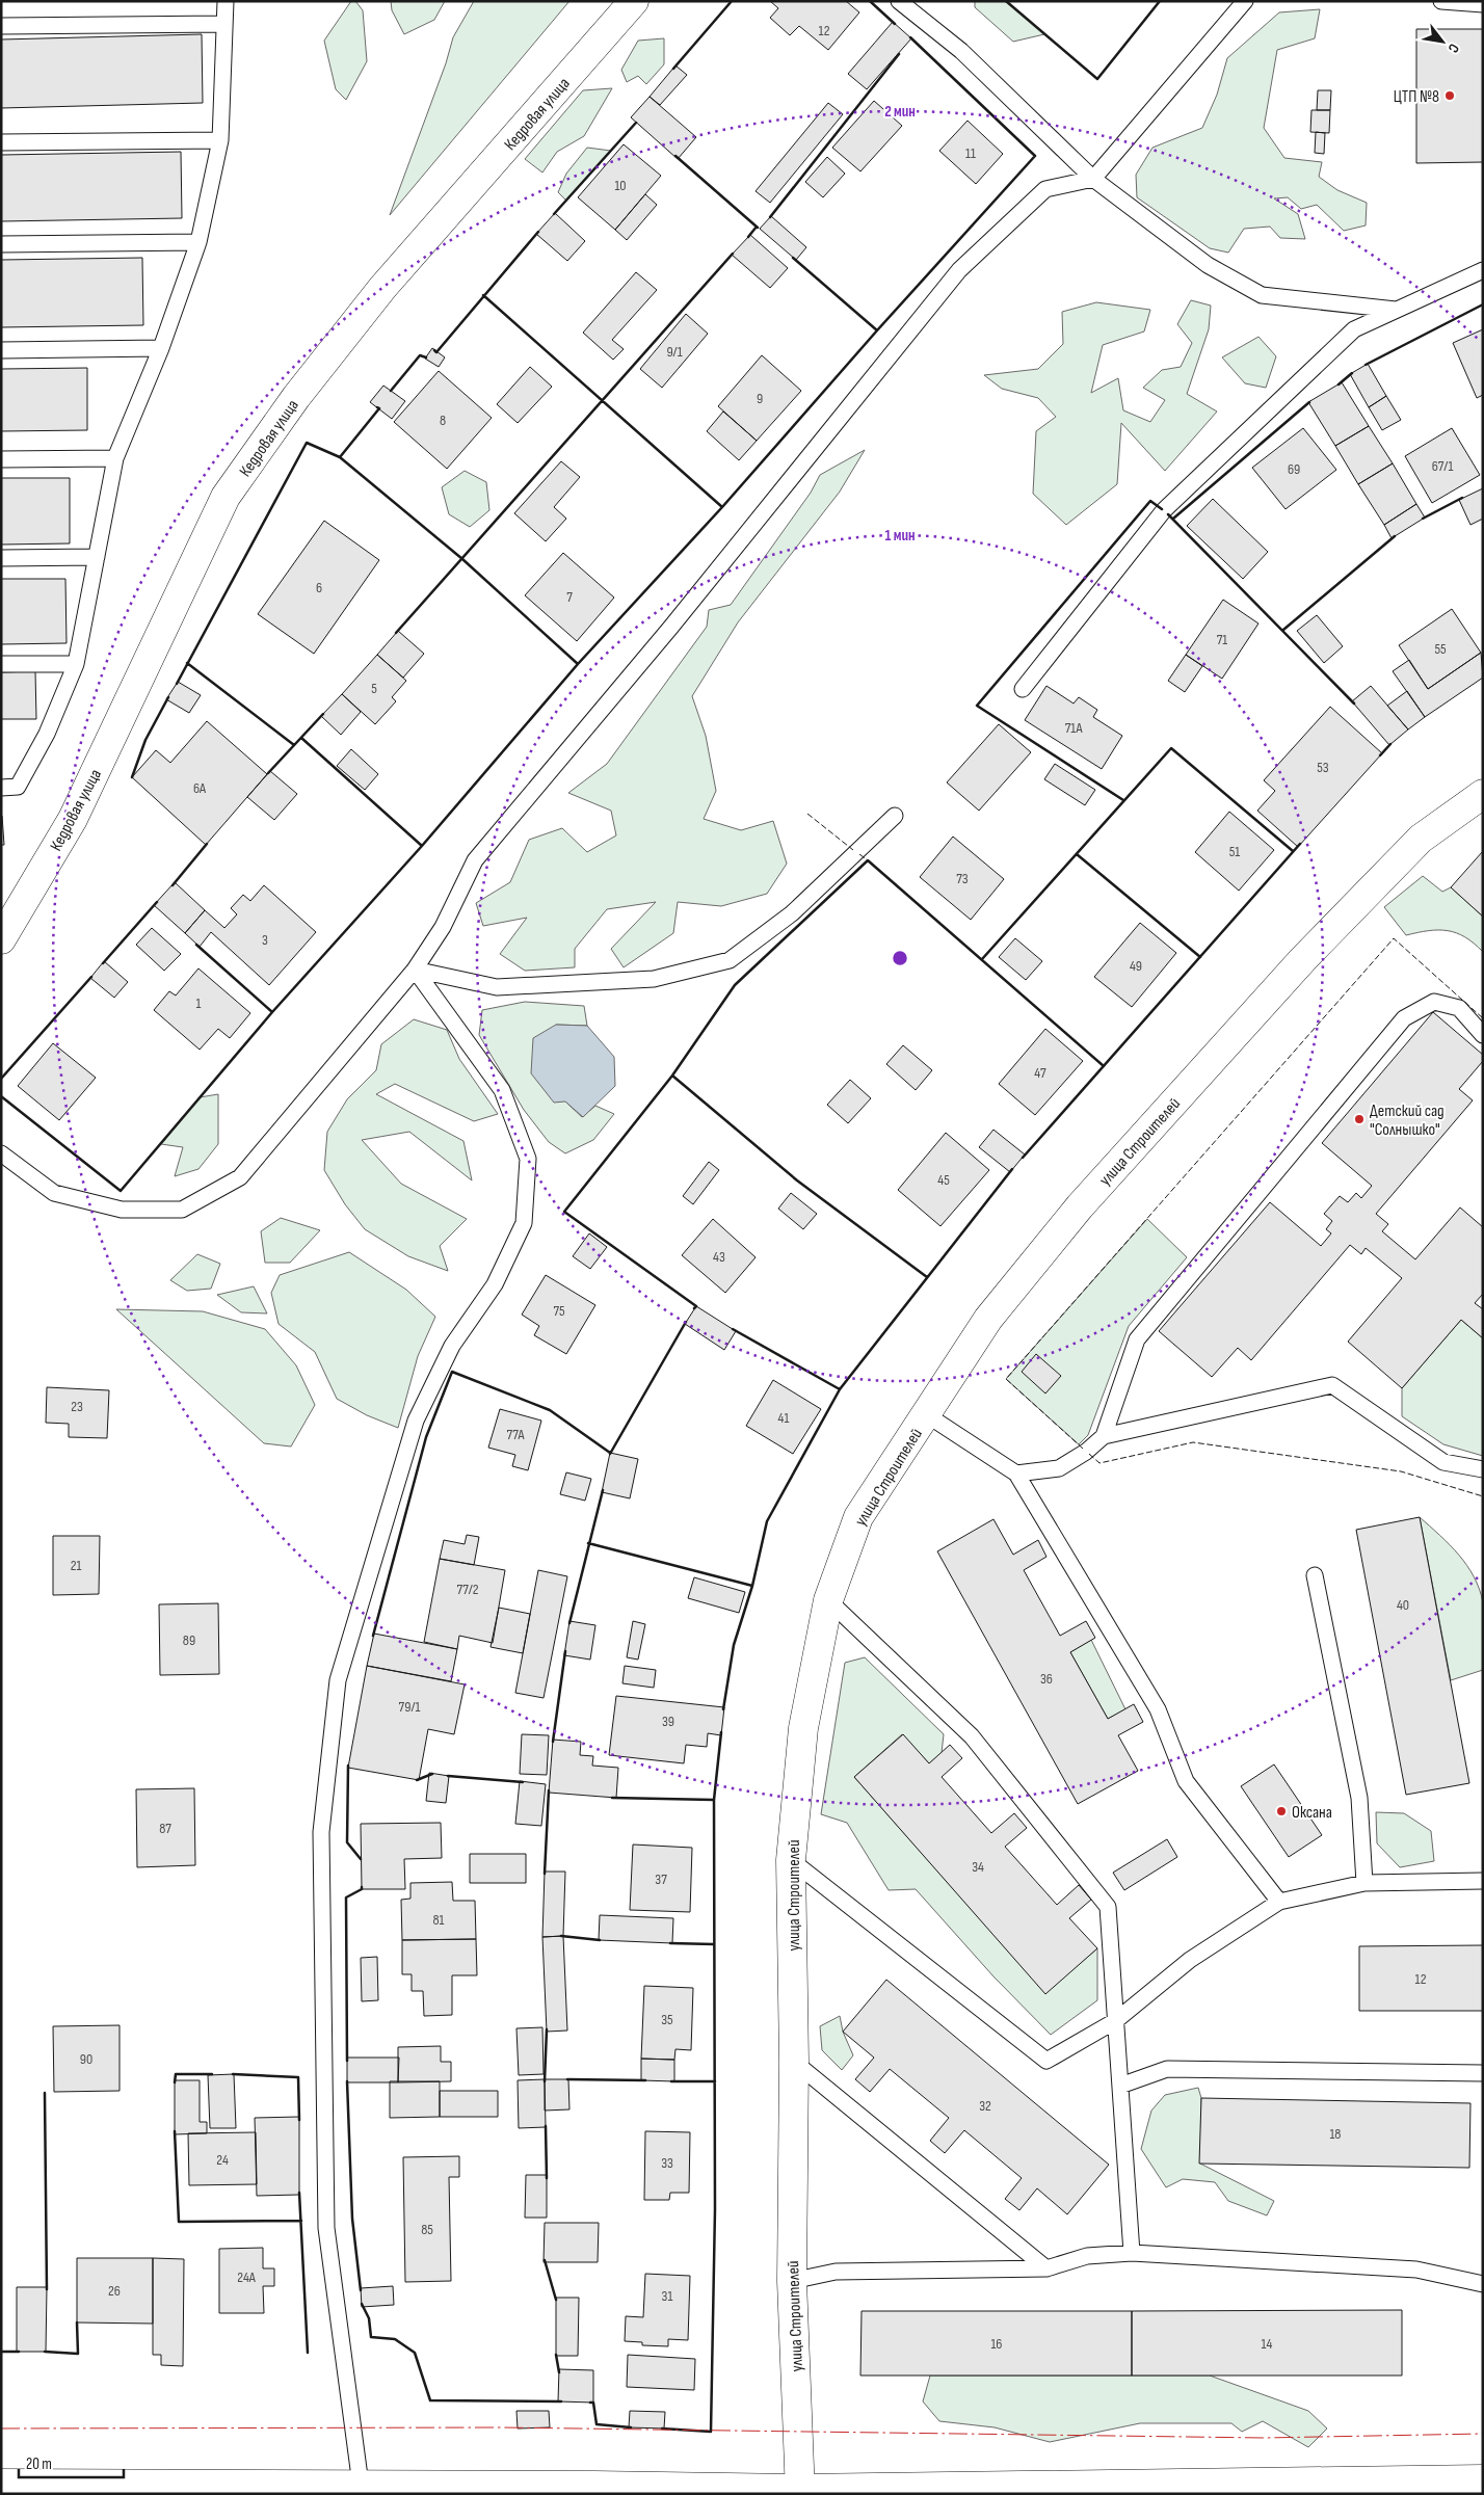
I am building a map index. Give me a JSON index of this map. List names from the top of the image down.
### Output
{
  "streets": {
    "street": ["Кедровая улица", "улица Строителей"]
  },
  "places": ["ЦТП №8", "Детский сад \"Солнышко\"", "Оксана"],
  "house_numbers": [
    "12",
    "11",
    "10",
    "9/1",
    "9",
    "8",
    "67/1",
    "69",
    "6",
    "7",
    "71",
    "55",
    "5",
    "71А",
    "53",
    "6А",
    "51",
    "73",
    "3",
    "49",
    "1",
    "47",
    "45",
    "43",
    "75",
    "23",
    "41",
    "77А",
    "21",
    "77/2",
    "40",
    "89",
    "36",
    "79/1",
    "39",
    "87",
    "34",
    "37",
    "81",
    "12",
    "35",
    "90",
    "32",
    "18",
    "24",
    "33",
    "85",
    "24А",
    "26",
    "31",
    "16",
    "14"
  ],
  "scale_bar": "20 m",
  "north": "bottom right",
  "rings": ["2 мин", "1 мин"]
}
